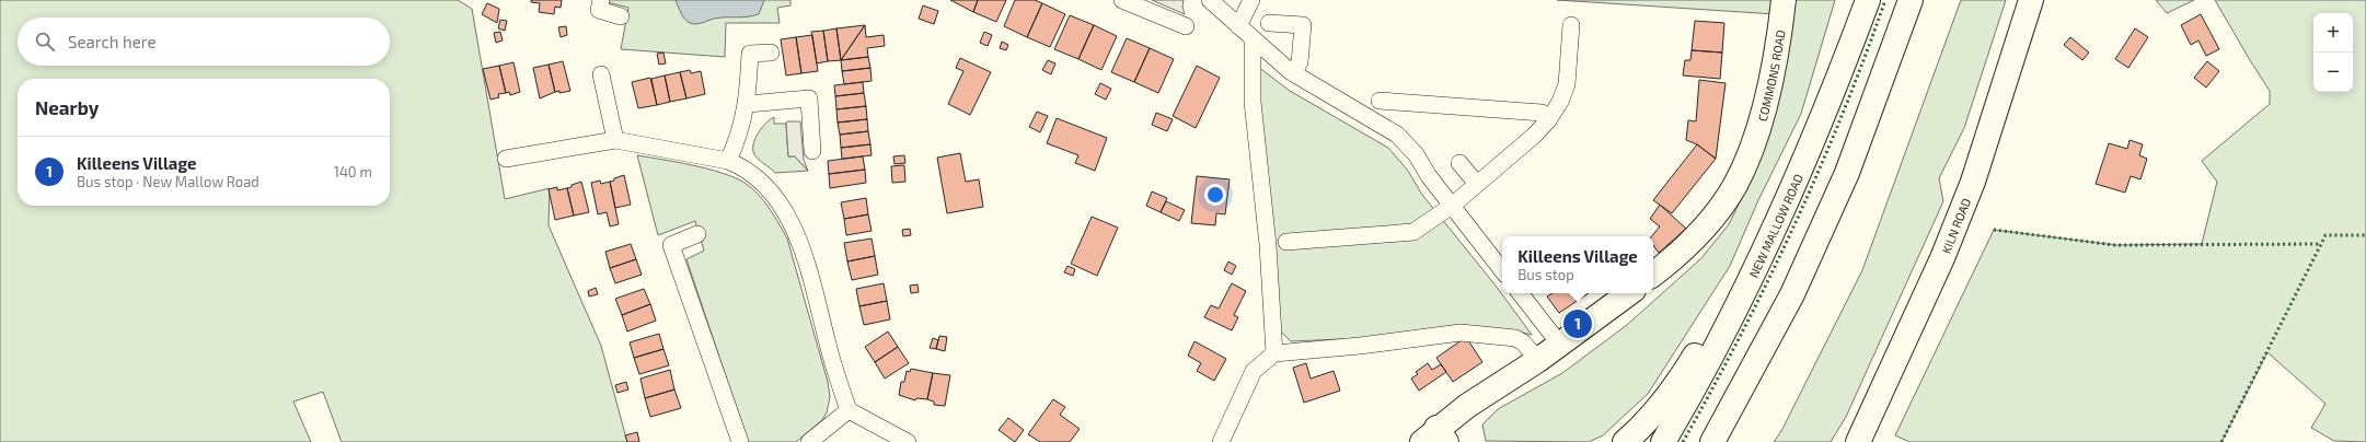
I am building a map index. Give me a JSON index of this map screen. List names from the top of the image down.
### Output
{
  "streets": {
    "main road": ["COMMONS ROAD", "NEW MALLOW ROAD", "KILN ROAD"]
  },
  "page": {
    "map_buttons": ["+", "−"],
    "search": "Search here",
    "heading": "Nearby",
    "list": [
      {
        "mark": "1",
        "name": "Killeens Village",
        "note": "Bus stop · New Mallow Road",
        "value": "140 m"
      }
    ],
    "popup": ["Killeens Village", "Bus stop"],
    "pins": "1"
  }
}
